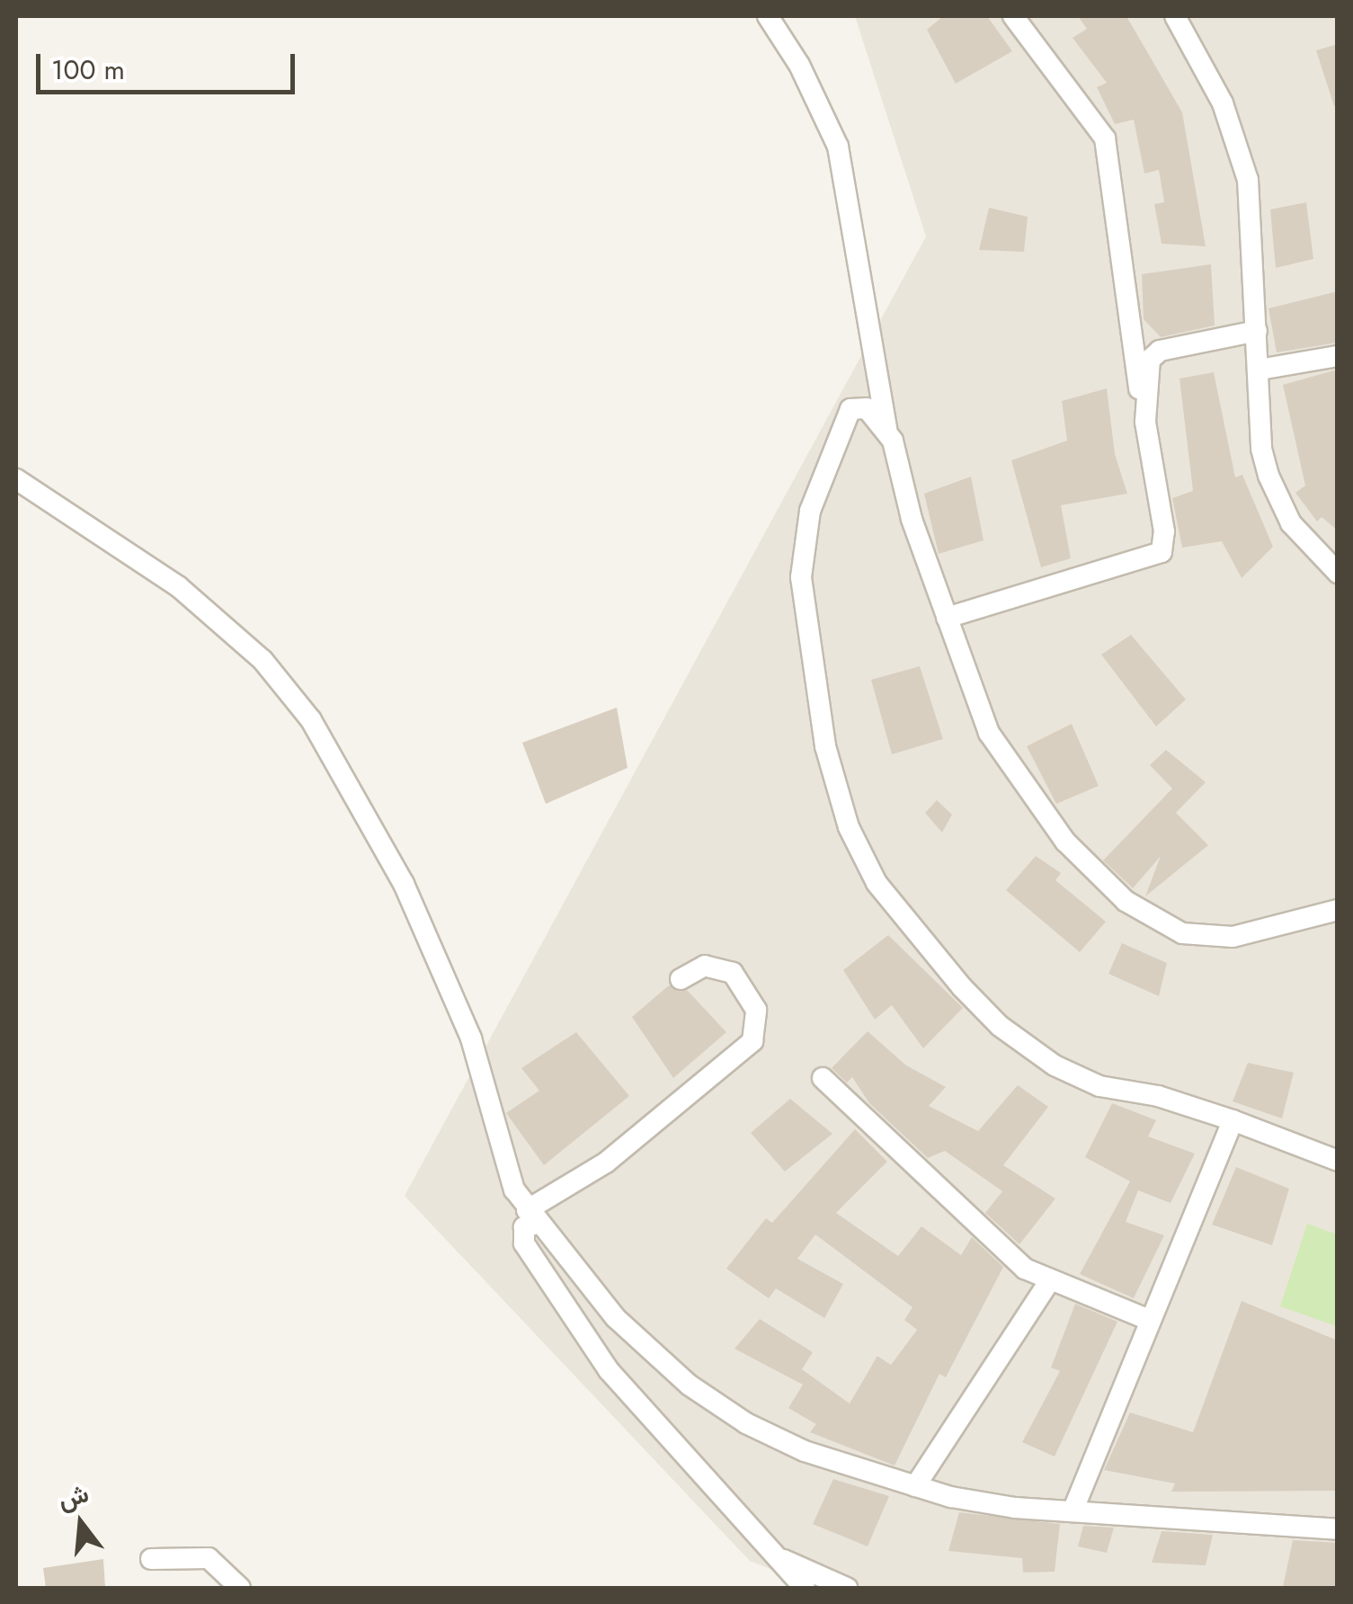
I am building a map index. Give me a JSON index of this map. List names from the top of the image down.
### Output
{
  "scale_bar": "100 m",
  "north": "top"
}
